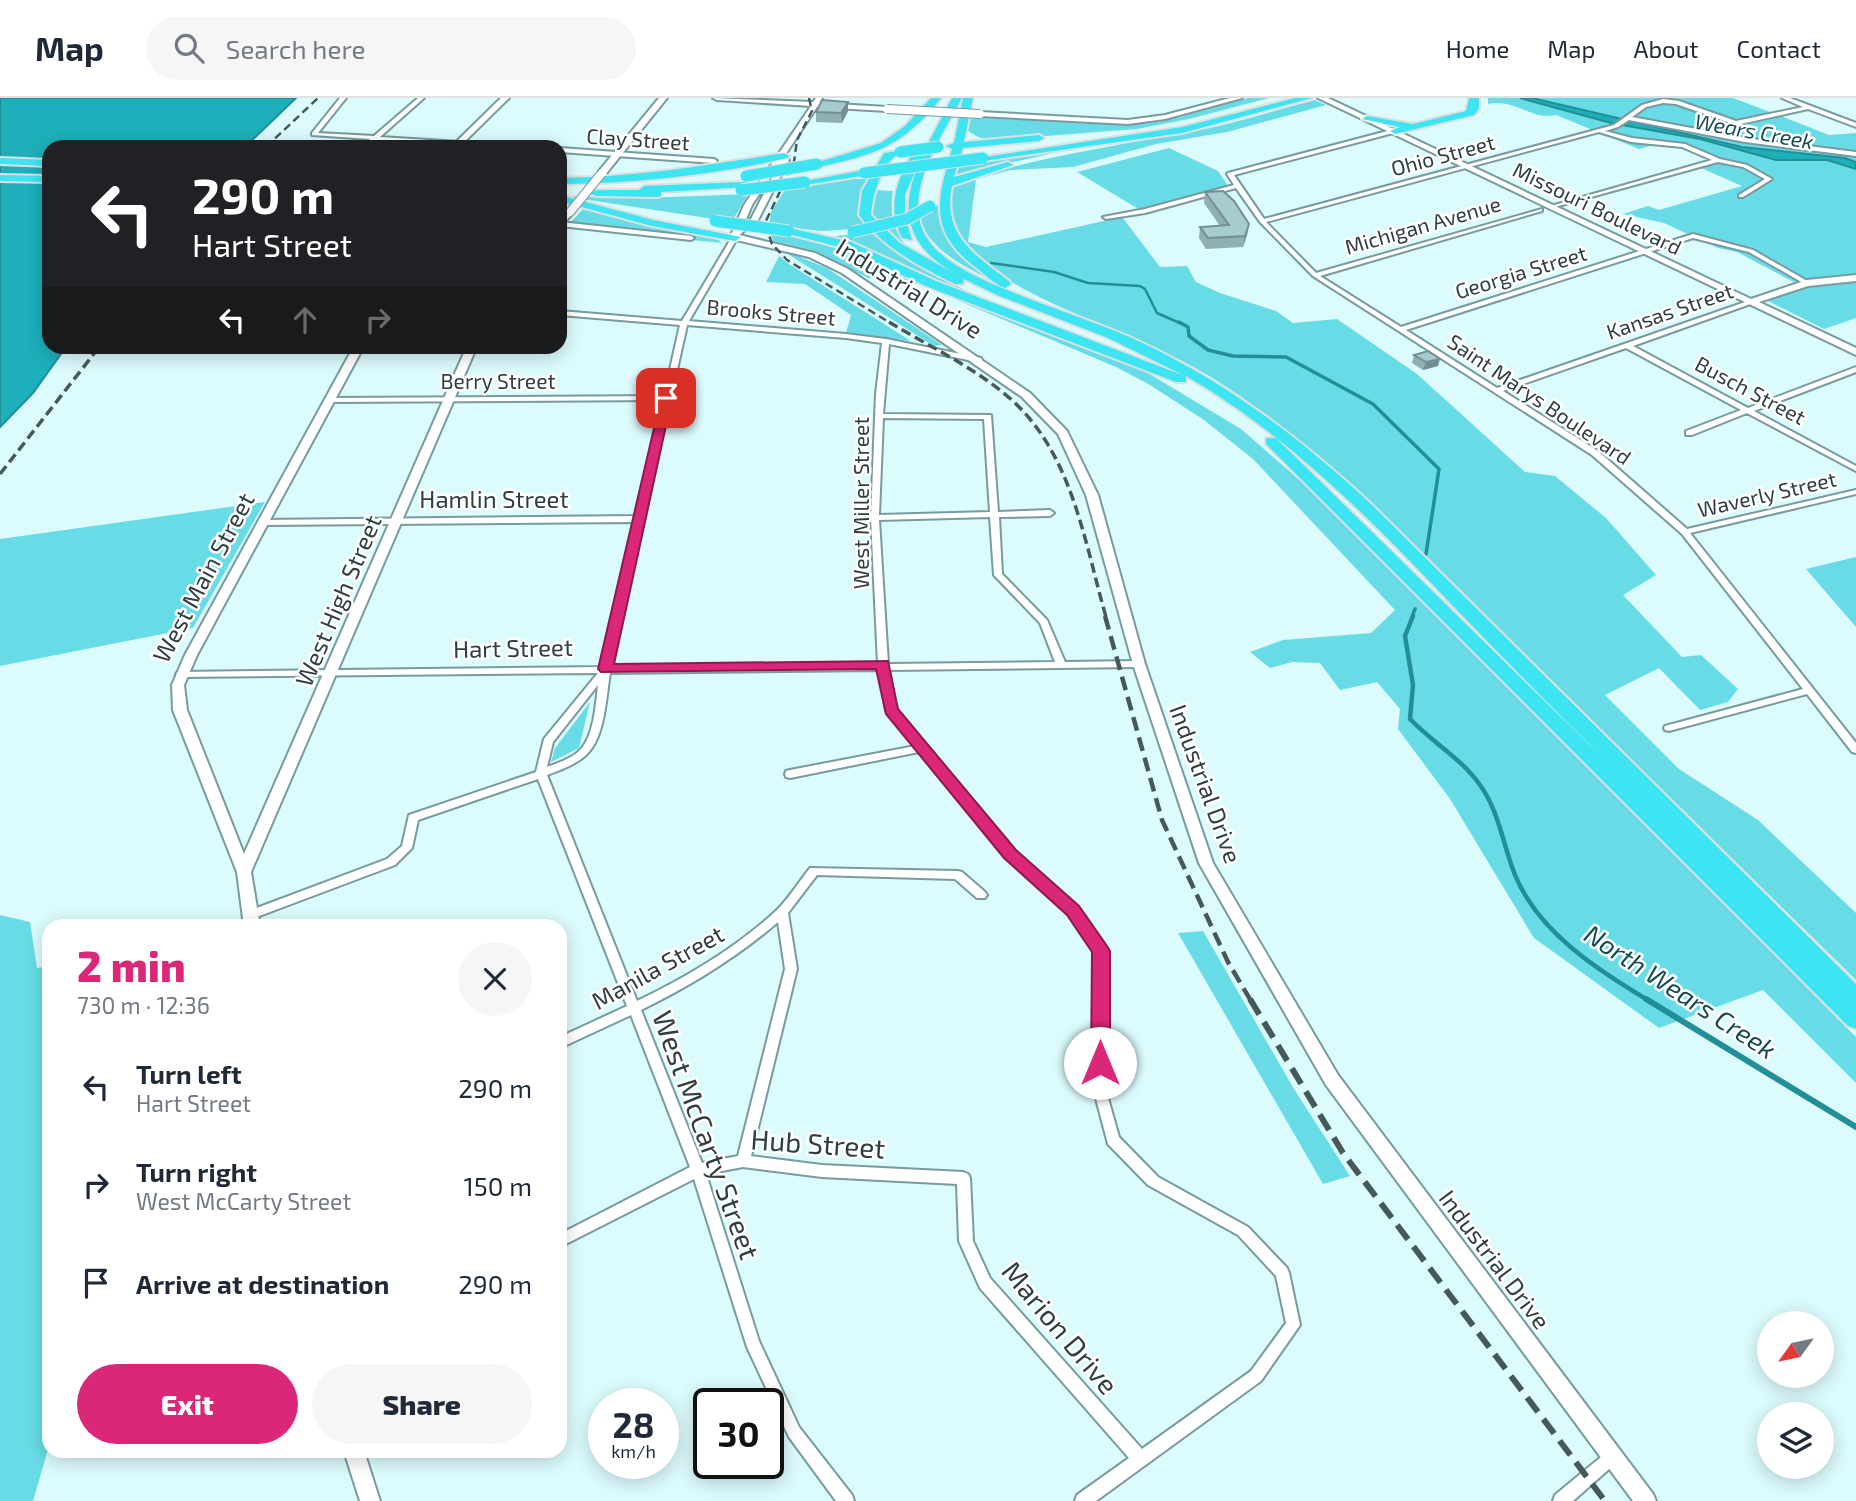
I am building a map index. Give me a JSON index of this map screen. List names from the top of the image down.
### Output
{
  "streets": {
    "main road": [
      "Missouri Boulevard",
      "Industrial Drive",
      "Kansas Street",
      "West Main Street",
      "West High Street"
    ],
    "street": [
      "Clay Street",
      "Ohio Street",
      "Michigan Avenue",
      "Georgia Street",
      "Brooks Street",
      "Berry Street",
      "Busch Street",
      "Saint Marys Boulevard",
      "Waverly Street",
      "Hamlin Street",
      "West Miller Street",
      "Hart Street",
      "Manila Street",
      "West McCarty Street",
      "Hub Street",
      "Marion Drive"
    ]
  },
  "crossings": [
    ["Ohio Street", "Missouri Boulevard"],
    ["Ohio Street", "Saint Marys Boulevard"],
    ["Missouri Boulevard", "Georgia Street"],
    ["Missouri Boulevard", "Kansas Street"],
    ["Missouri Boulevard", "Saint Marys Boulevard"],
    ["Michigan Avenue", "Saint Marys Boulevard"],
    ["Georgia Street", "Kansas Street"],
    ["Georgia Street", "Saint Marys Boulevard"],
    ["Industrial Drive", "Brooks Street"],
    ["Industrial Drive", "Hart Street"],
    ["Kansas Street", "Busch Street"],
    ["Kansas Street", "Saint Marys Boulevard"],
    ["Brooks Street", "West Miller Street"],
    ["Berry Street", "West Main Street"],
    ["Berry Street", "West High Street"],
    ["Saint Marys Boulevard", "Waverly Street"],
    ["Hamlin Street", "West Main Street"],
    ["Hamlin Street", "West High Street"],
    ["West Miller Street", "Hart Street"],
    ["West Miller Street", "Marion Drive"],
    ["West Main Street", "West High Street"],
    ["West Main Street", "Hart Street"],
    ["West High Street", "Hart Street"],
    ["Manila Street", "West McCarty Street"],
    ["West McCarty Street", "Hub Street"],
    ["Hub Street", "Marion Drive"]
  ],
  "water": ["Wears Creek", "North Wears Creek"],
  "north": "bottom left",
  "page": {
    "header": "Map",
    "search": "Search here",
    "nav": [
      "Home",
      "Map",
      "About",
      "Contact"
    ],
    "turn": ["290 m", "Hart Street"],
    "heading": ["2 min", "730 m · 12:36"],
    "list": [
      {
        "name": "Turn left",
        "note": "Hart Street",
        "value": "290 m"
      },
      {
        "name": "Turn right",
        "note": "West McCarty Street",
        "value": "150 m"
      },
      {
        "name": "Arrive at destination",
        "value": "290 m"
      }
    ],
    "buttons": ["Exit", "Share"],
    "speed": "28 km/h",
    "limit": "30"
  }
}
